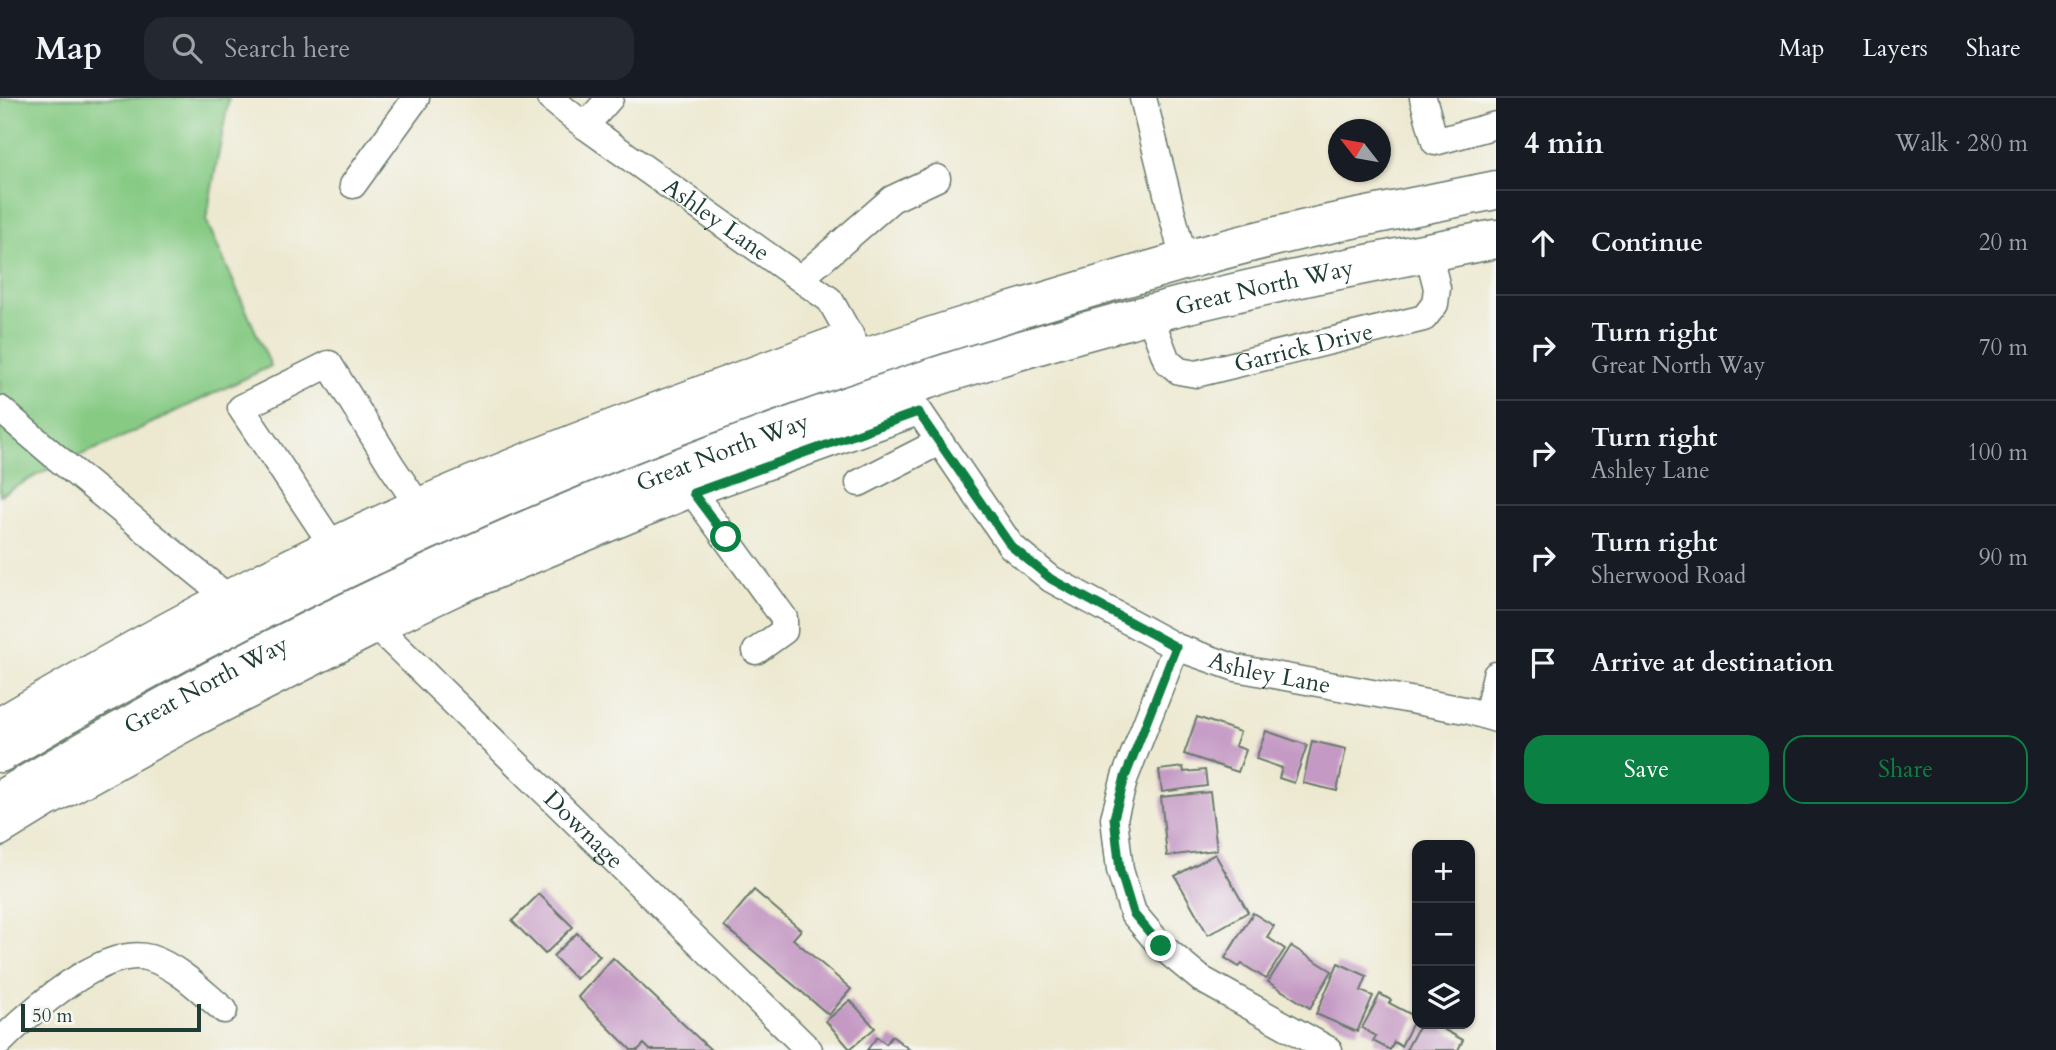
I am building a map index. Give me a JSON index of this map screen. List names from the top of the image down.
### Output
{
  "streets": {
    "highway": ["Great North Way"],
    "street": ["Ashley Lane", "Garrick Drive", "Downage"]
  },
  "crossings": [
    ["Ashley Lane", "Great North Way"],
    ["Great North Way", "Garrick Drive"],
    ["Great North Way", "Downage"]
  ],
  "scale_bar": "50 m",
  "north": "top left",
  "page": {
    "header": "Map",
    "search": "Search here",
    "nav": ["Map", "Layers", "Share"],
    "heading": ["4 min", "Walk · 280 m"],
    "list": [
      ["Continue", "20 m"],
      ["Turn right", "Great North Way", "70 m"],
      ["Turn right", "Ashley Lane", "100 m"],
      ["Turn right", "Sherwood Road", "90 m"],
      "Arrive at destination"
    ],
    "buttons": ["Save", "Share"],
    "map_buttons": ["+", "−"],
    "scale": "50 m"
  }
}
